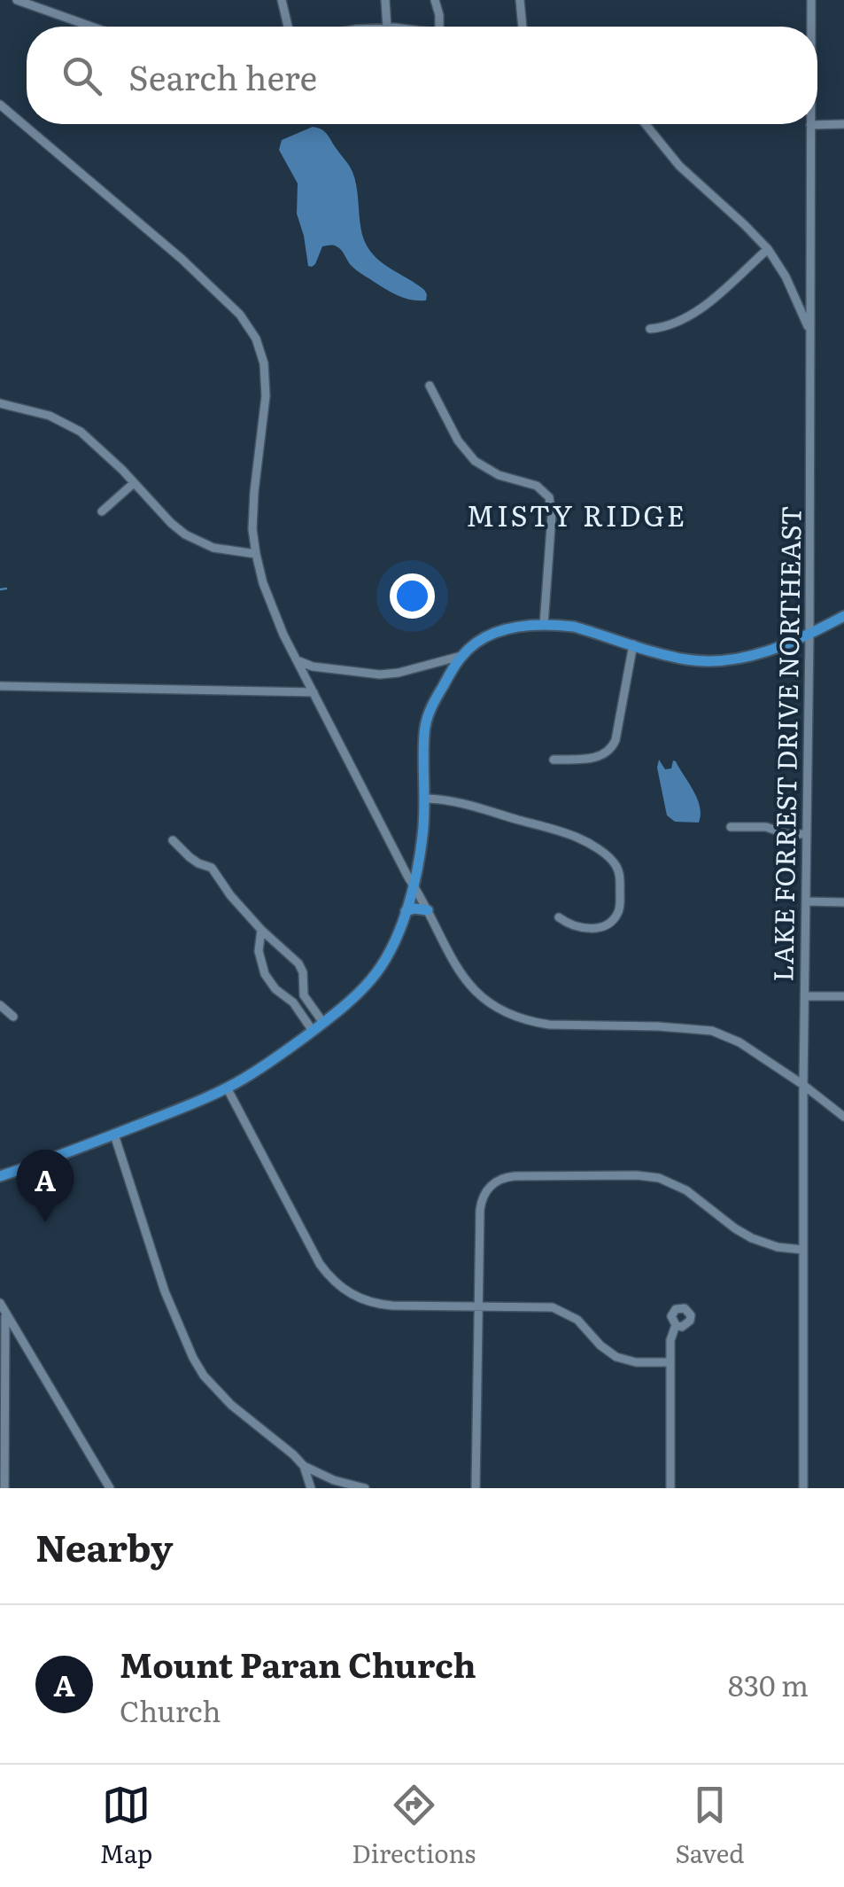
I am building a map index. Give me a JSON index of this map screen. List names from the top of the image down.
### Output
{
  "streets": {
    "street": ["LAKE FORREST DRIVE NORTHEAST"]
  },
  "districts": ["MISTY RIDGE"],
  "page": {
    "search": "Search here",
    "pins": "A",
    "heading": "Nearby",
    "list": [
      {
        "mark": "A",
        "name": "Mount Paran Church",
        "note": "Church",
        "value": "830 m"
      }
    ],
    "nav": ["Map", "Directions", "Saved"]
  }
}
